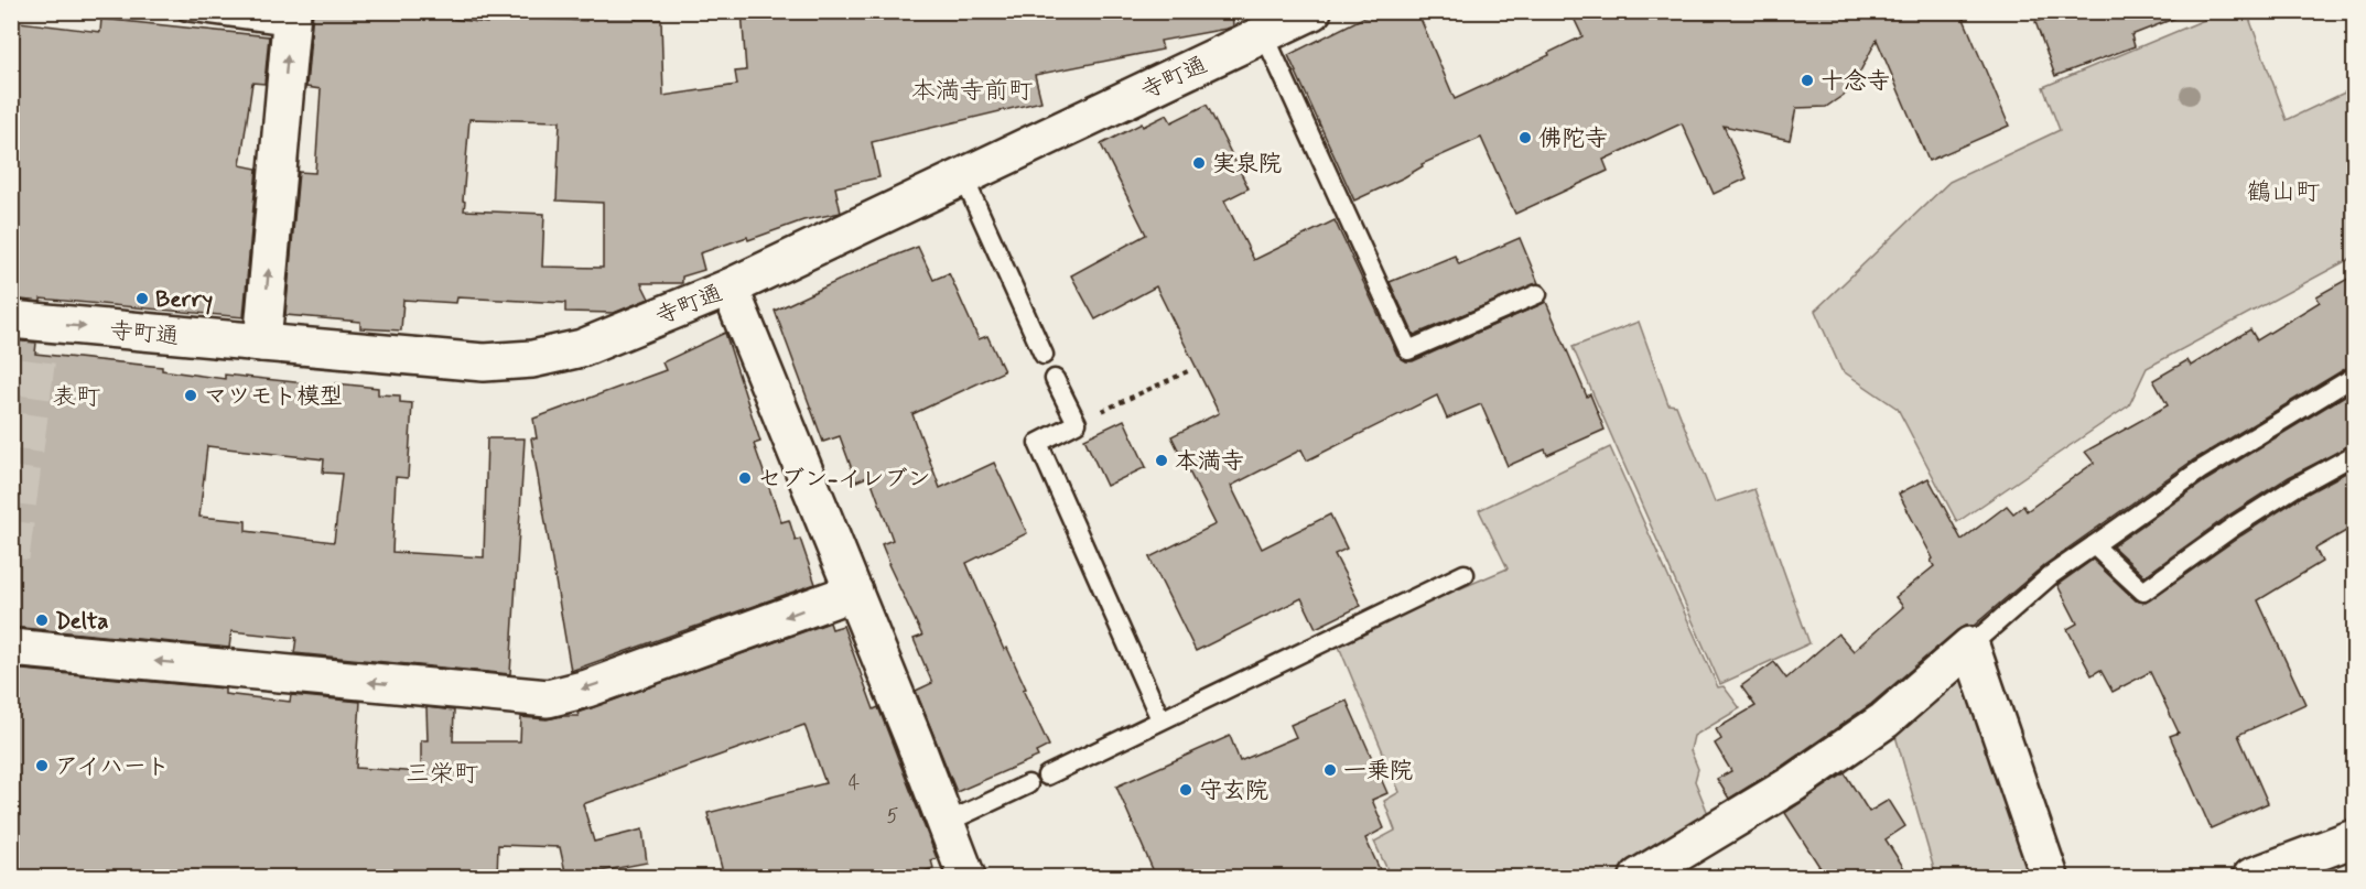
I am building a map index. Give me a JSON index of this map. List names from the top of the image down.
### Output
{
  "streets": {
    "street": ["寺町通"]
  },
  "districts": [
    "本満寺前町",
    "鶴山町",
    "表町",
    "三栄町"
  ],
  "places": [
    "十念寺",
    "佛陀寺",
    "実泉院",
    "Berry",
    "マツモト模型",
    "本満寺",
    "セブン-イレブン",
    "Delta",
    "アイハート",
    "一乗院",
    "守玄院"
  ],
  "house_numbers": ["4", "5"]
}
